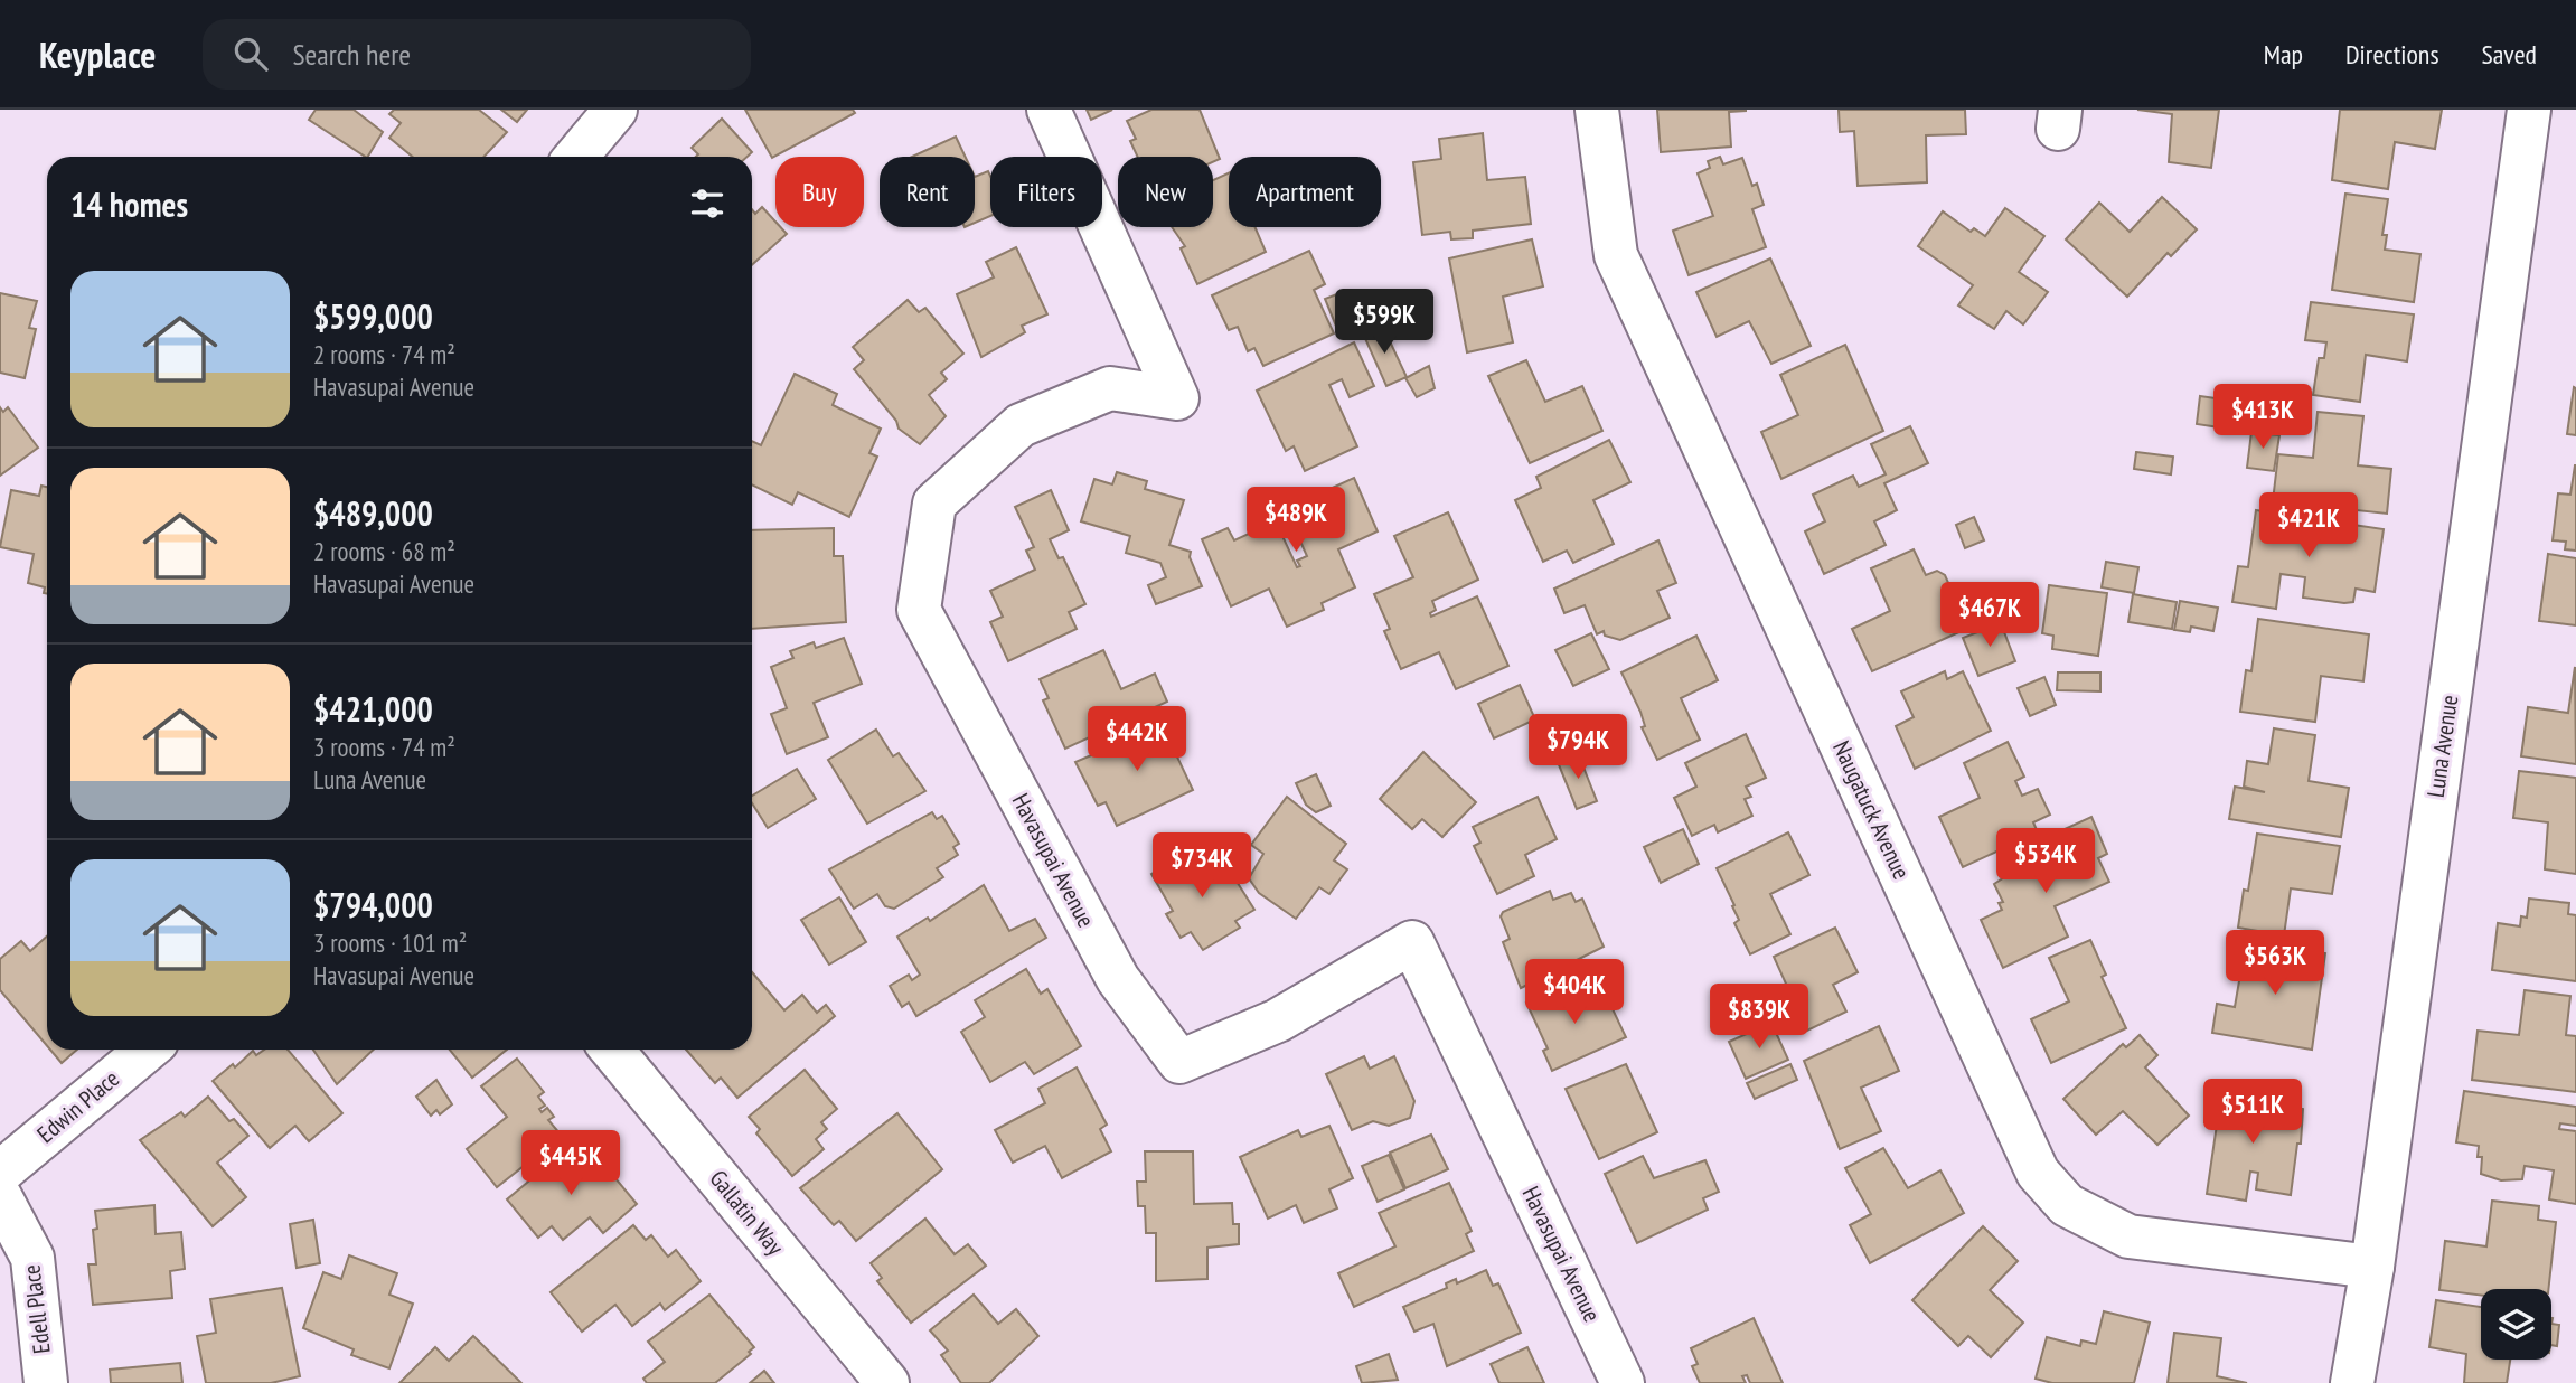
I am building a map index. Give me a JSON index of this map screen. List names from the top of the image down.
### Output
{
  "streets": {
    "street": [
      "Luna Avenue",
      "Naugatuck Avenue",
      "Havasupai Avenue",
      "Edwin Place",
      "Gallatin Way",
      "Edell Place"
    ]
  },
  "crossings": [
    ["Luna Avenue", "Naugatuck Avenue"]
  ],
  "page": {
    "header": "Keyplace",
    "search": "Search here",
    "nav": ["Map", "Directions", "Saved"],
    "chip": [
      "Buy",
      "Rent",
      "Filters",
      "New",
      "Apartment"
    ],
    "heading": "14 homes",
    "list": [
      {
        "name": "$599,000",
        "note": "2 rooms · 74 m² · Havasupai Avenue"
      },
      {
        "name": "$489,000",
        "note": "2 rooms · 68 m² · Havasupai Avenue"
      },
      {
        "name": "$421,000",
        "note": "3 rooms · 74 m² · Luna Avenue"
      },
      {
        "name": "$794,000",
        "note": "3 rooms · 101 m² · Havasupai Avenue"
      }
    ],
    "price": [
      "$599K",
      "$413K",
      "$489K",
      "$421K",
      "$467K",
      "$442K",
      "$794K",
      "$534K",
      "$734K",
      "$563K",
      "$404K",
      "$839K",
      "$511K",
      "$445K"
    ]
  }
}
